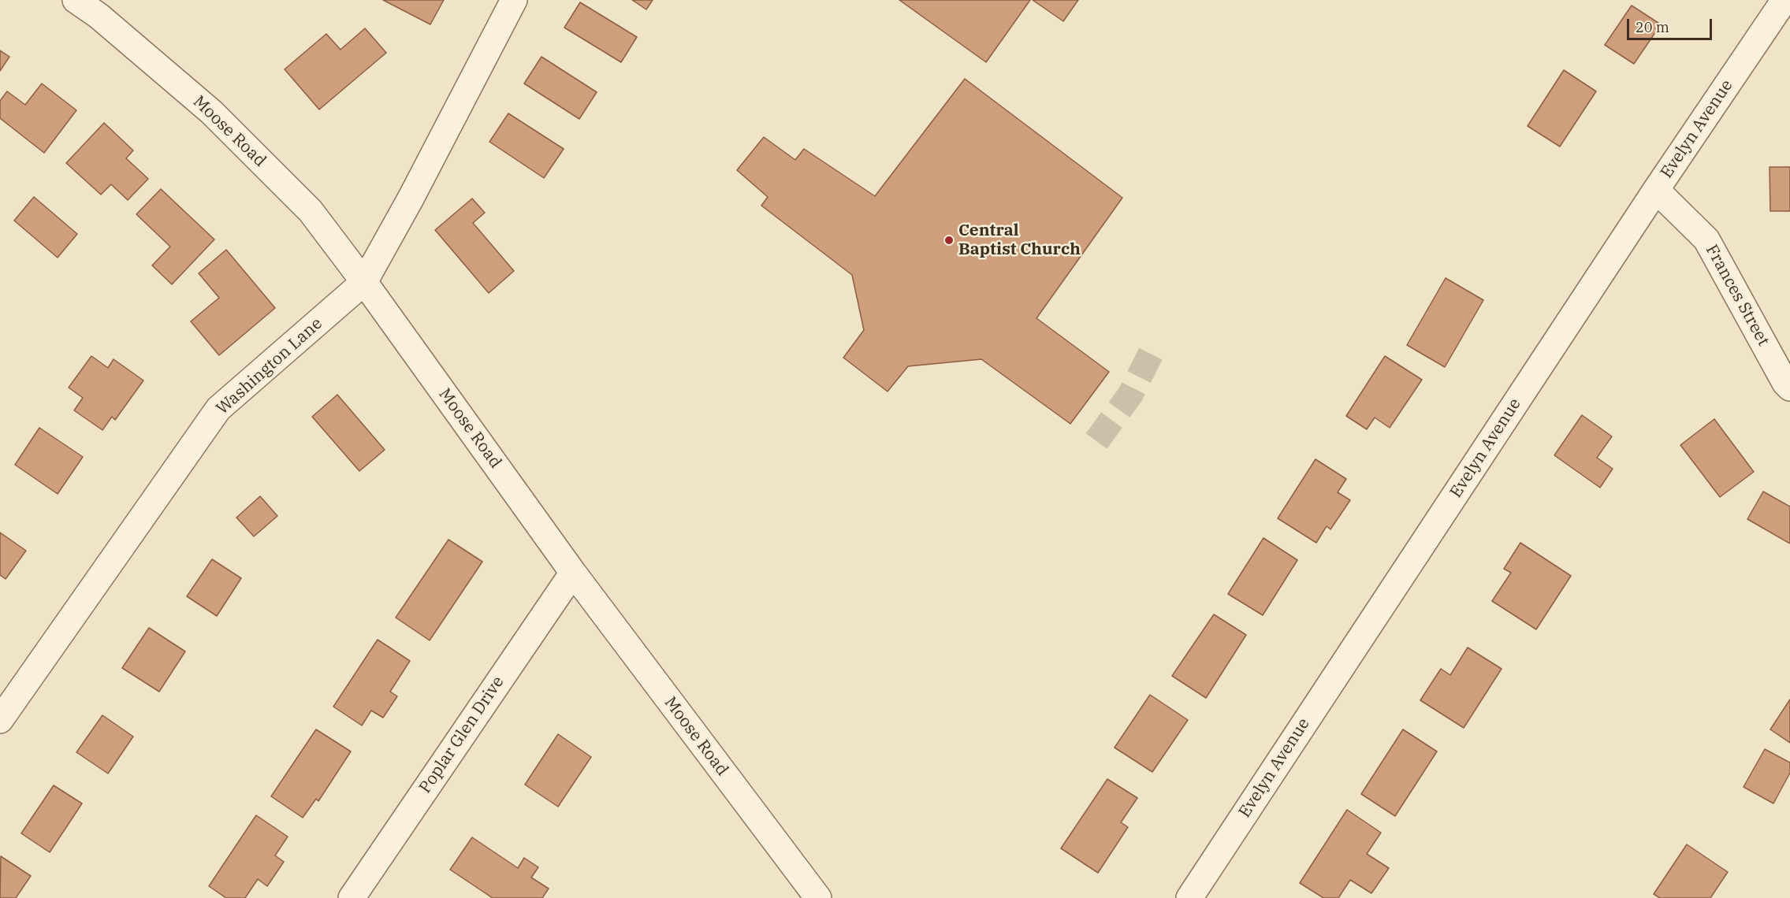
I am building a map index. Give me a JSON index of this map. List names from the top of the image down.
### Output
{
  "streets": {
    "street": [
      "Evelyn Avenue",
      "Moose Road",
      "Frances Street",
      "Washington Lane",
      "Poplar Glen Drive"
    ]
  },
  "crossings": [
    ["Evelyn Avenue", "Frances Street"],
    ["Moose Road", "Washington Lane"],
    ["Moose Road", "Poplar Glen Drive"]
  ],
  "places": ["Central Baptist Church"],
  "scale_bar": "20 m"
}
